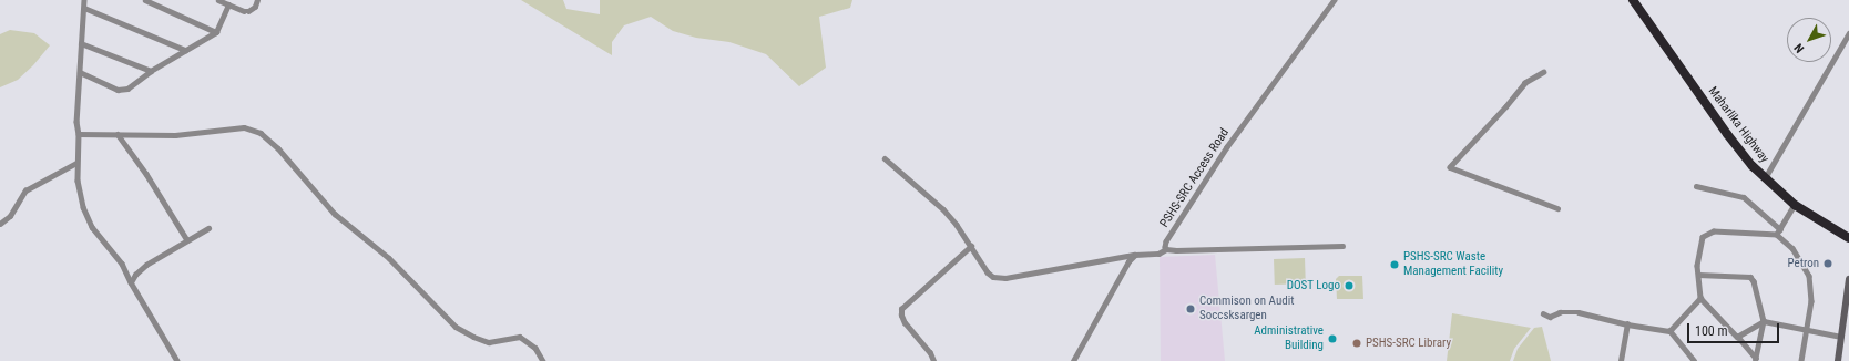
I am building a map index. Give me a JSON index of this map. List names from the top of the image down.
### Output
{
  "streets": {
    "highway": ["Maharlika Highway"],
    "street": ["PSHS-SRC Access Road"]
  },
  "places": [
    "Petron",
    "PSHS-SRC Waste Management Facility",
    "DOST Logo",
    "Commison on Audit Soccsksargen",
    "Administrative Building",
    "PSHS-SRC Library"
  ],
  "scale_bar": "100 m",
  "north": "bottom left"
}
